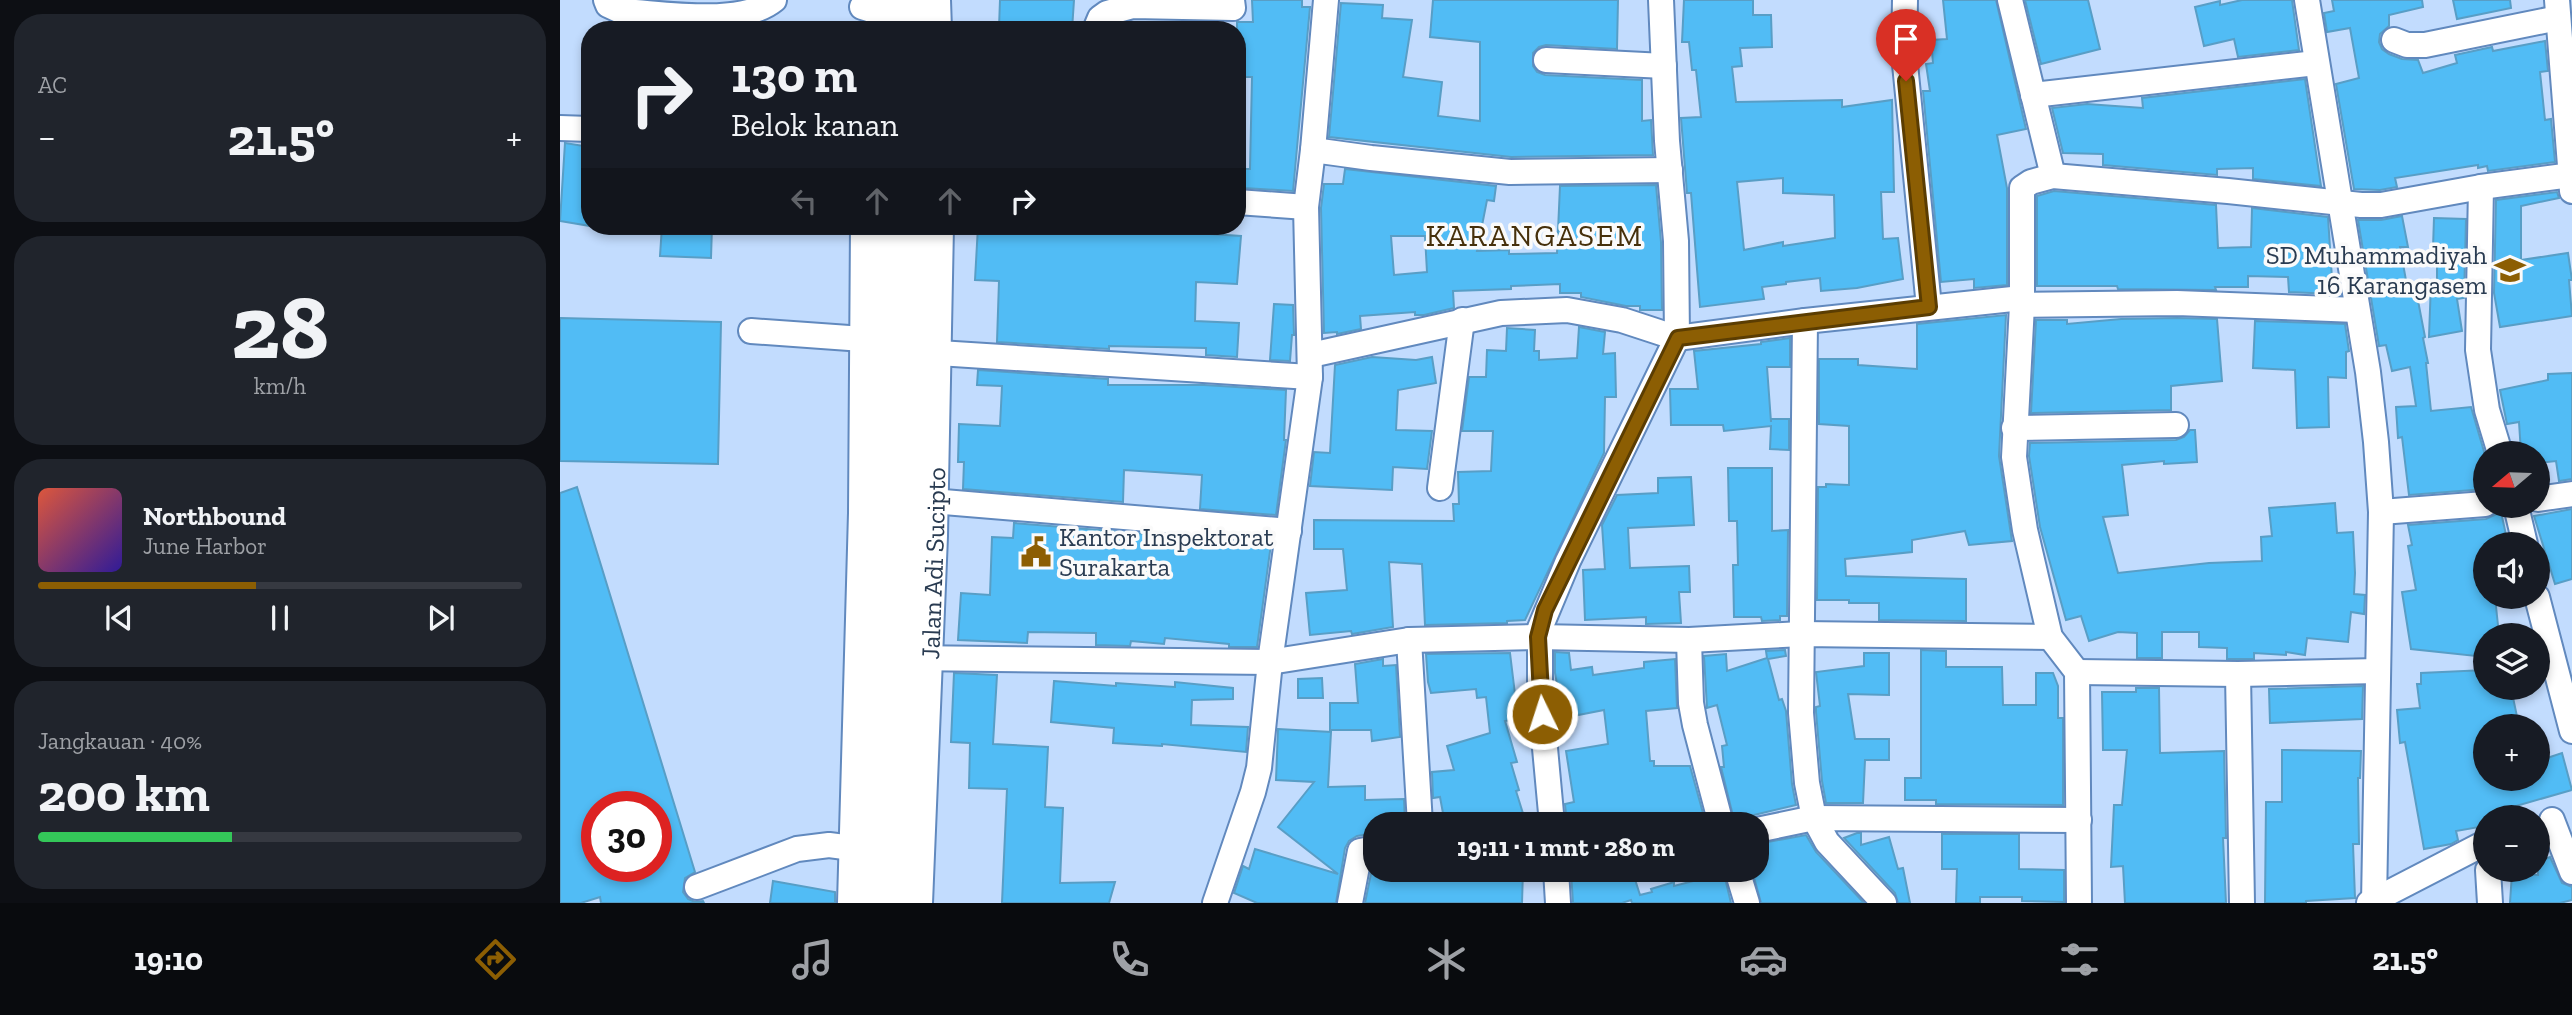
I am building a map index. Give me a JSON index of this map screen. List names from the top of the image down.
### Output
{
  "streets": {
    "highway": ["Jalan Adi Sucipto"]
  },
  "districts": ["KARANGASEM"],
  "places": {
    "school or university": ["SD Muhammadiyah 16 Karangasem"],
    "public building": ["Kantor Inspektorat Surakarta"]
  },
  "north": "left",
  "page": {
    "tile": [
      "AC",
      ["28", "km/h"],
      ["Jangkauan · 40%", "200 km"]
    ],
    "turn": ["130 m", "Belok kanan"],
    "heat": ["−", "21.5°", "+"],
    "map_buttons": ["+", "−"],
    "song": ["Northbound", "June Harbor"],
    "limit": "30",
    "trip": "19:11 · 1 mnt · 280 m",
    "tabs": ["19:10", "21.5°"]
  }
}
